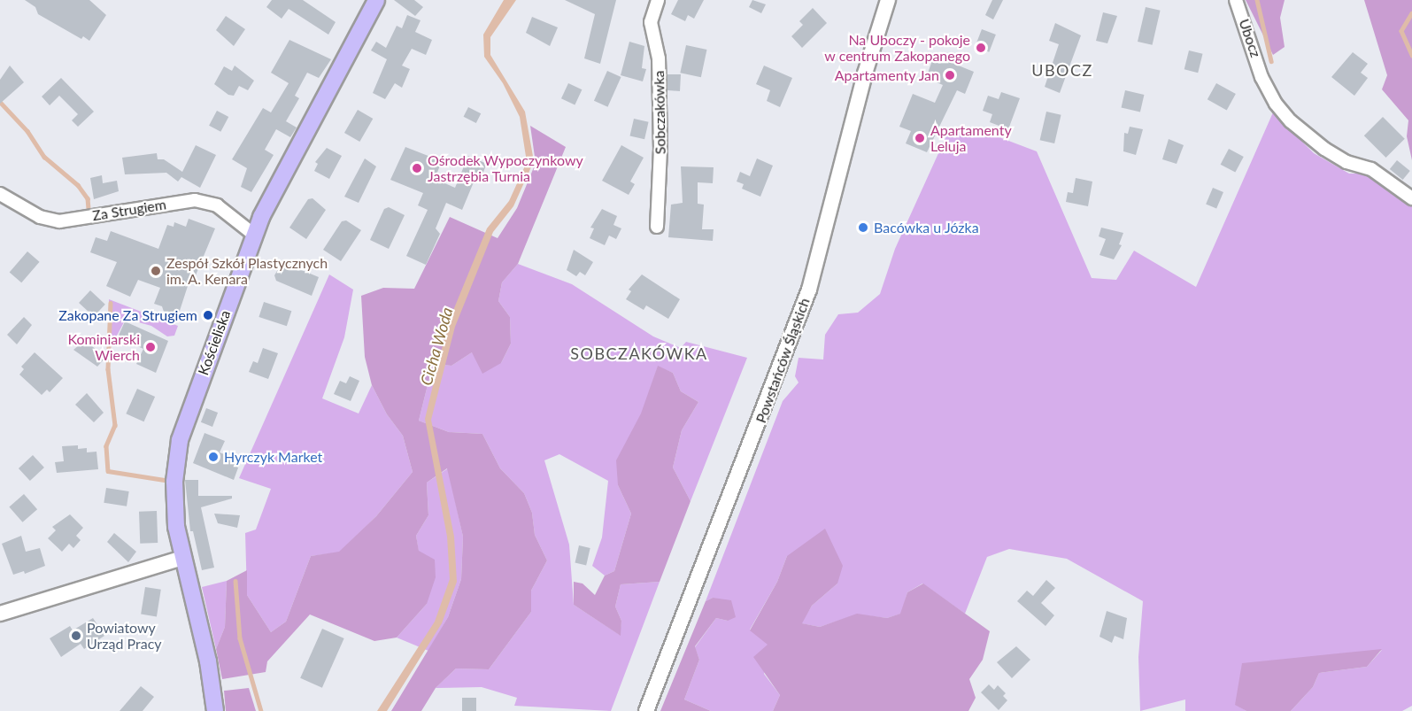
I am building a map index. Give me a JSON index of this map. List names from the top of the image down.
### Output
{
  "streets": {
    "main road": ["Kościeliska"],
    "street": [
      "Ubocz",
      "Sobczakówka",
      "Za Strugiem",
      "Powstańców Śląskich"
    ]
  },
  "crossings": [
    ["Za Strugiem", "Kościeliska"]
  ],
  "districts": ["UBOCZ", "SOBCZAKÓWKA"],
  "water": ["Cicha Woda"],
  "places": [
    "Na Uboczy - pokoje w centrum Zakopanego",
    "Apartamenty Jan",
    "Apartamenty Leluja",
    "Ośrodek Wypoczynkowy Jastrzębia Turnia",
    "Bacówka u Józka",
    "Zespół Szkół Plastycznych im. A. Kenara",
    "Zakopane Za Strugiem",
    "Kominiarski Wierch",
    "Hyrczyk Market",
    "Powiatowy Urząd Pracy"
  ]
}
